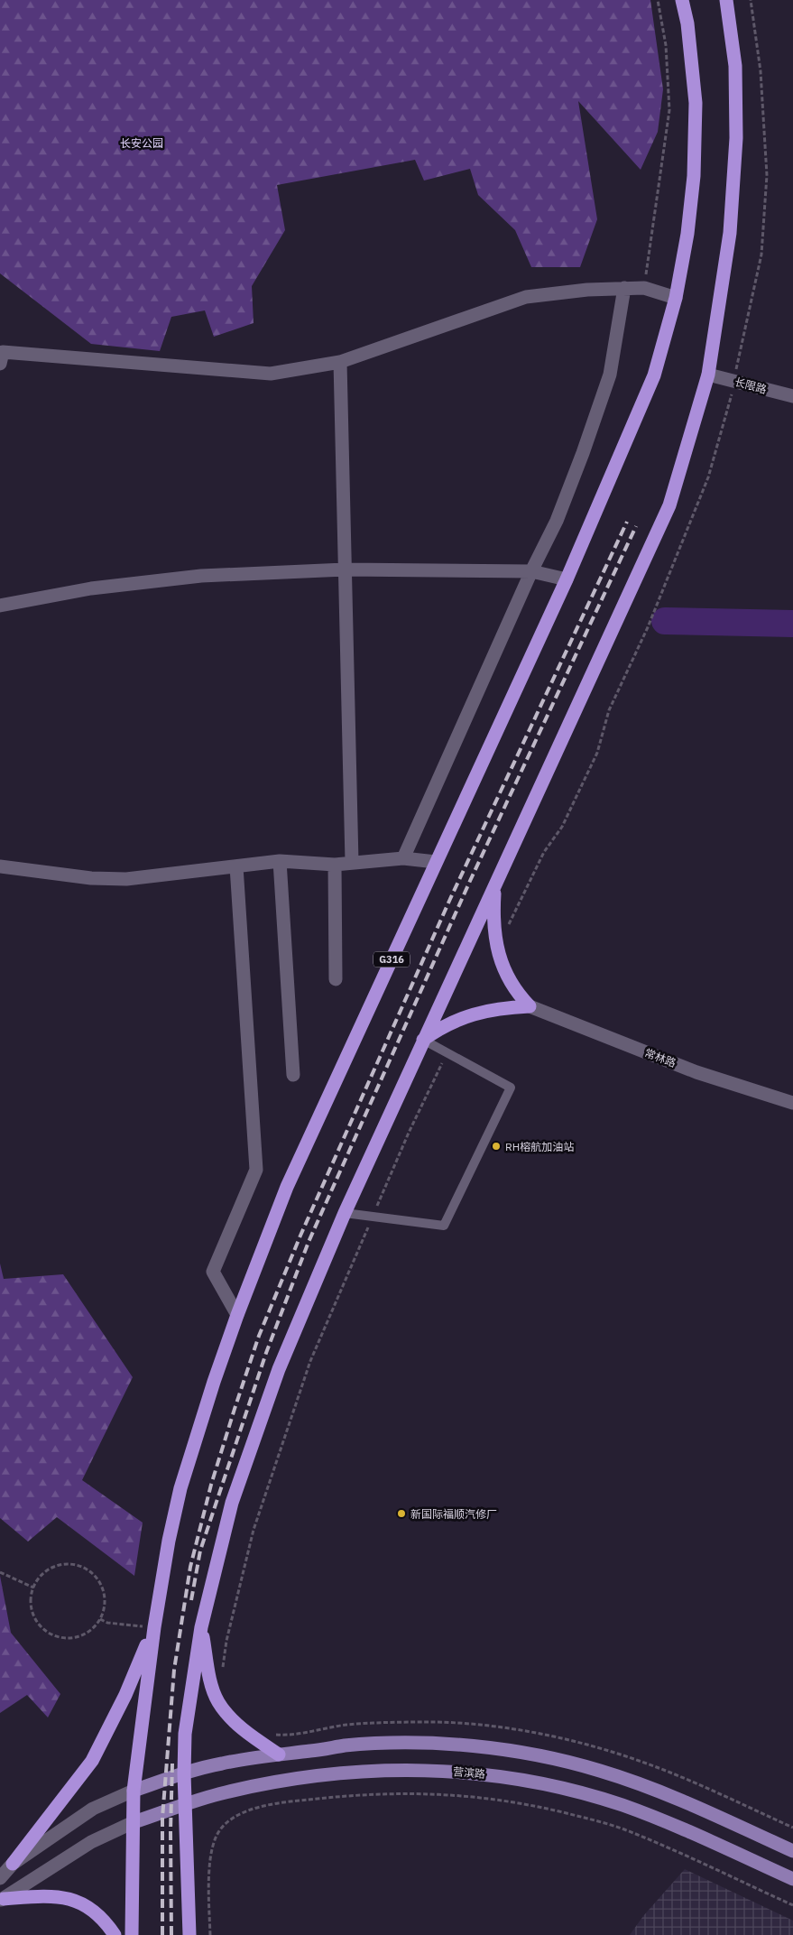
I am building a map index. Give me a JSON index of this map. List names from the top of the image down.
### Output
{
  "streets": {
    "highway": ["G316"],
    "main road": ["营滨路"],
    "street": ["长限路", "常林路"]
  },
  "crossings": [
    ["G316", "营滨路"]
  ],
  "parks": ["长安公园"],
  "places": ["RH榕航加油站", "新国际福顺汽修厂"]
}
